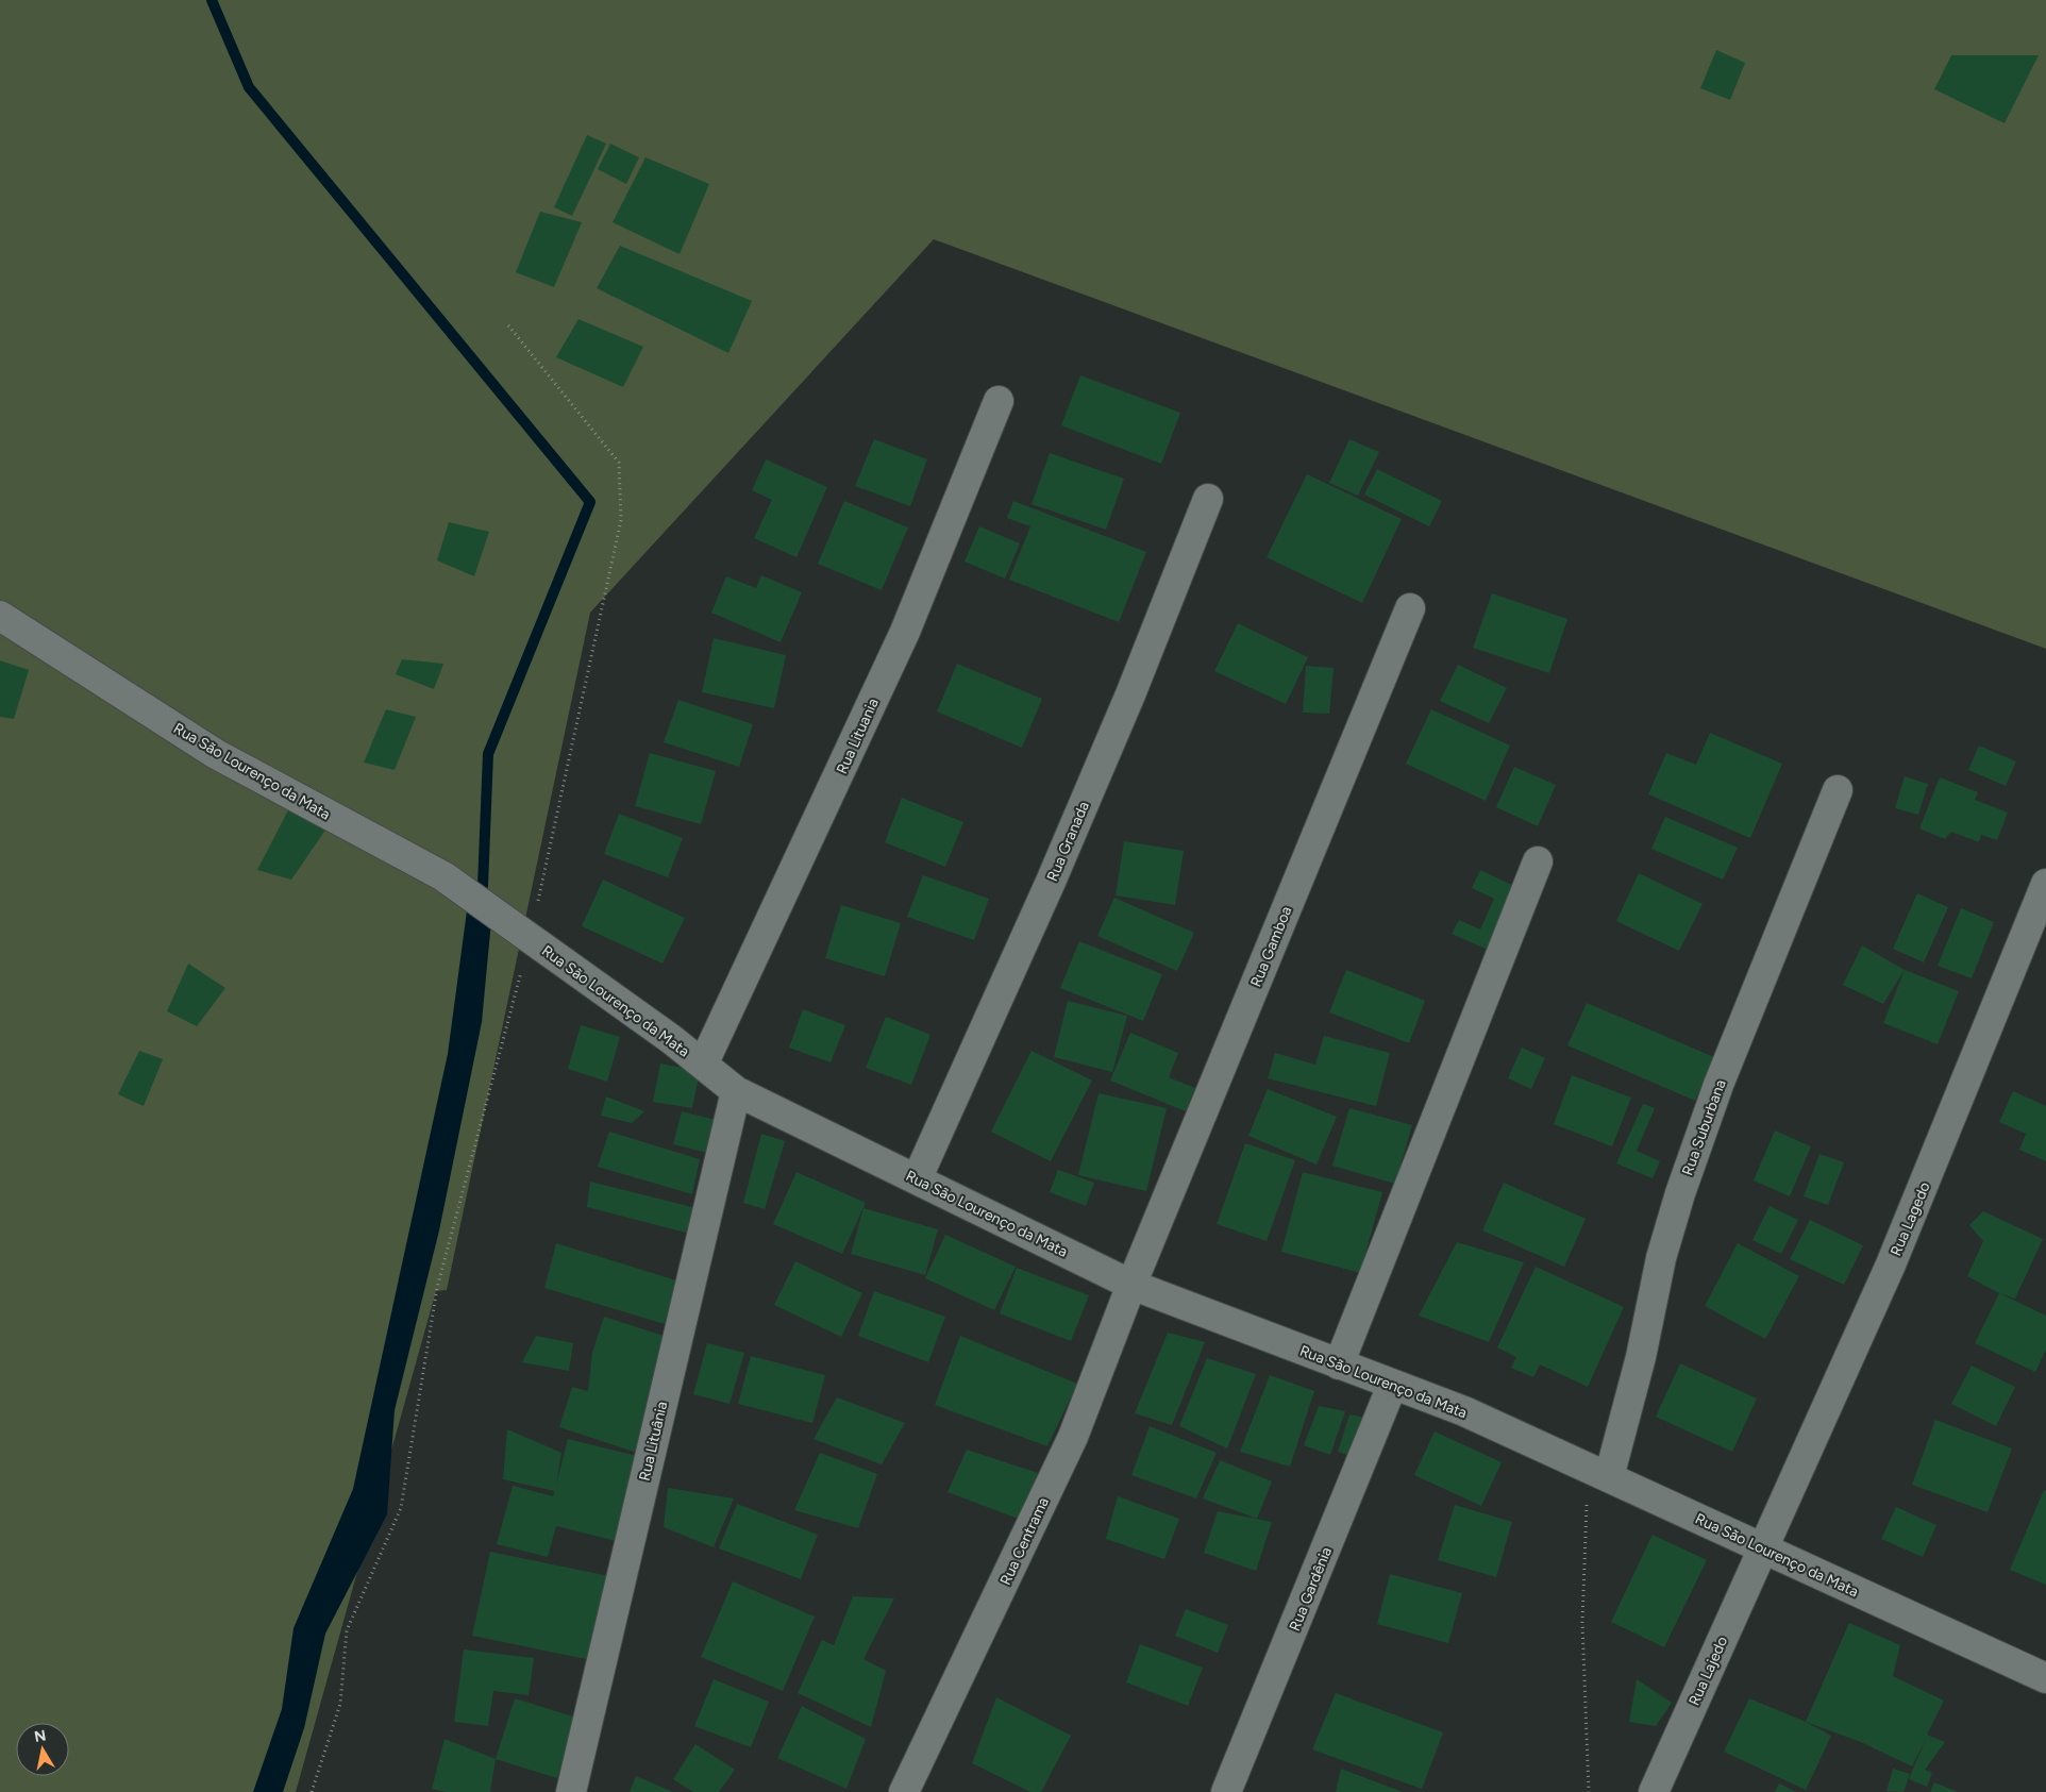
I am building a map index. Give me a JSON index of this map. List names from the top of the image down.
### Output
{
  "streets": {
    "street": [
      "Rua Lituania",
      "Rua São Lourenço da Mata",
      "Rua Granada",
      "Rua Gamboa",
      "Rua Suburbana",
      "Rua Lagedo",
      "Rua Lituânia",
      "Rua Centrama",
      "Rua Gardênia",
      "Rua Lajedo"
    ]
  },
  "crossings": [
    ["Rua Lituania", "Rua São Lourenço da Mata"],
    ["Rua São Lourenço da Mata", "Rua Granada"],
    ["Rua São Lourenço da Mata", "Rua Gamboa"],
    ["Rua São Lourenço da Mata", "Rua Suburbana"],
    ["Rua São Lourenço da Mata", "Rua Lagedo"],
    ["Rua São Lourenço da Mata", "Rua Lituânia"],
    ["Rua São Lourenço da Mata", "Rua Centrama"],
    ["Rua São Lourenço da Mata", "Rua Gardênia"],
    ["Rua São Lourenço da Mata", "Rua Lajedo"],
    ["Rua Gamboa", "Rua Centrama"],
    ["Rua Lagedo", "Rua Lajedo"]
  ],
  "north": "top"
}
